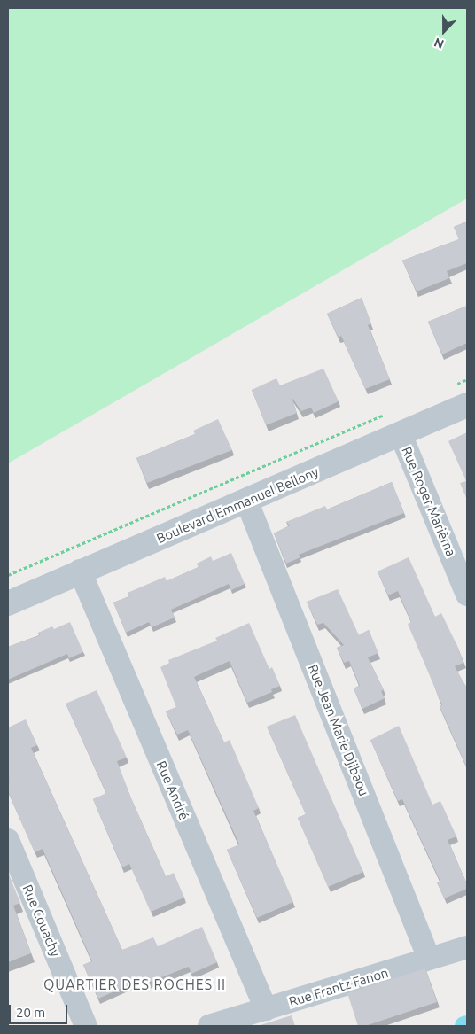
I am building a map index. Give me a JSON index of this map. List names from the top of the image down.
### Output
{
  "streets": {
    "street": [
      "Rue Roger Marièma",
      "Boulevard Emmanuel Bellony",
      "Rue Jean Marie Djibaou",
      "Rue André",
      "Rue Couachy",
      "Rue Frantz Fanon"
    ]
  },
  "crossings": [
    ["Rue Roger Marièma", "Boulevard Emmanuel Bellony"],
    ["Boulevard Emmanuel Bellony", "Rue Jean Marie Djibaou"],
    ["Boulevard Emmanuel Bellony", "Rue André"],
    ["Rue Jean Marie Djibaou", "Rue Frantz Fanon"],
    ["Rue André", "Rue Frantz Fanon"]
  ],
  "districts": ["QUARTIER DES ROCHES II"],
  "scale_bar": "20 m",
  "north": "bottom"
}
